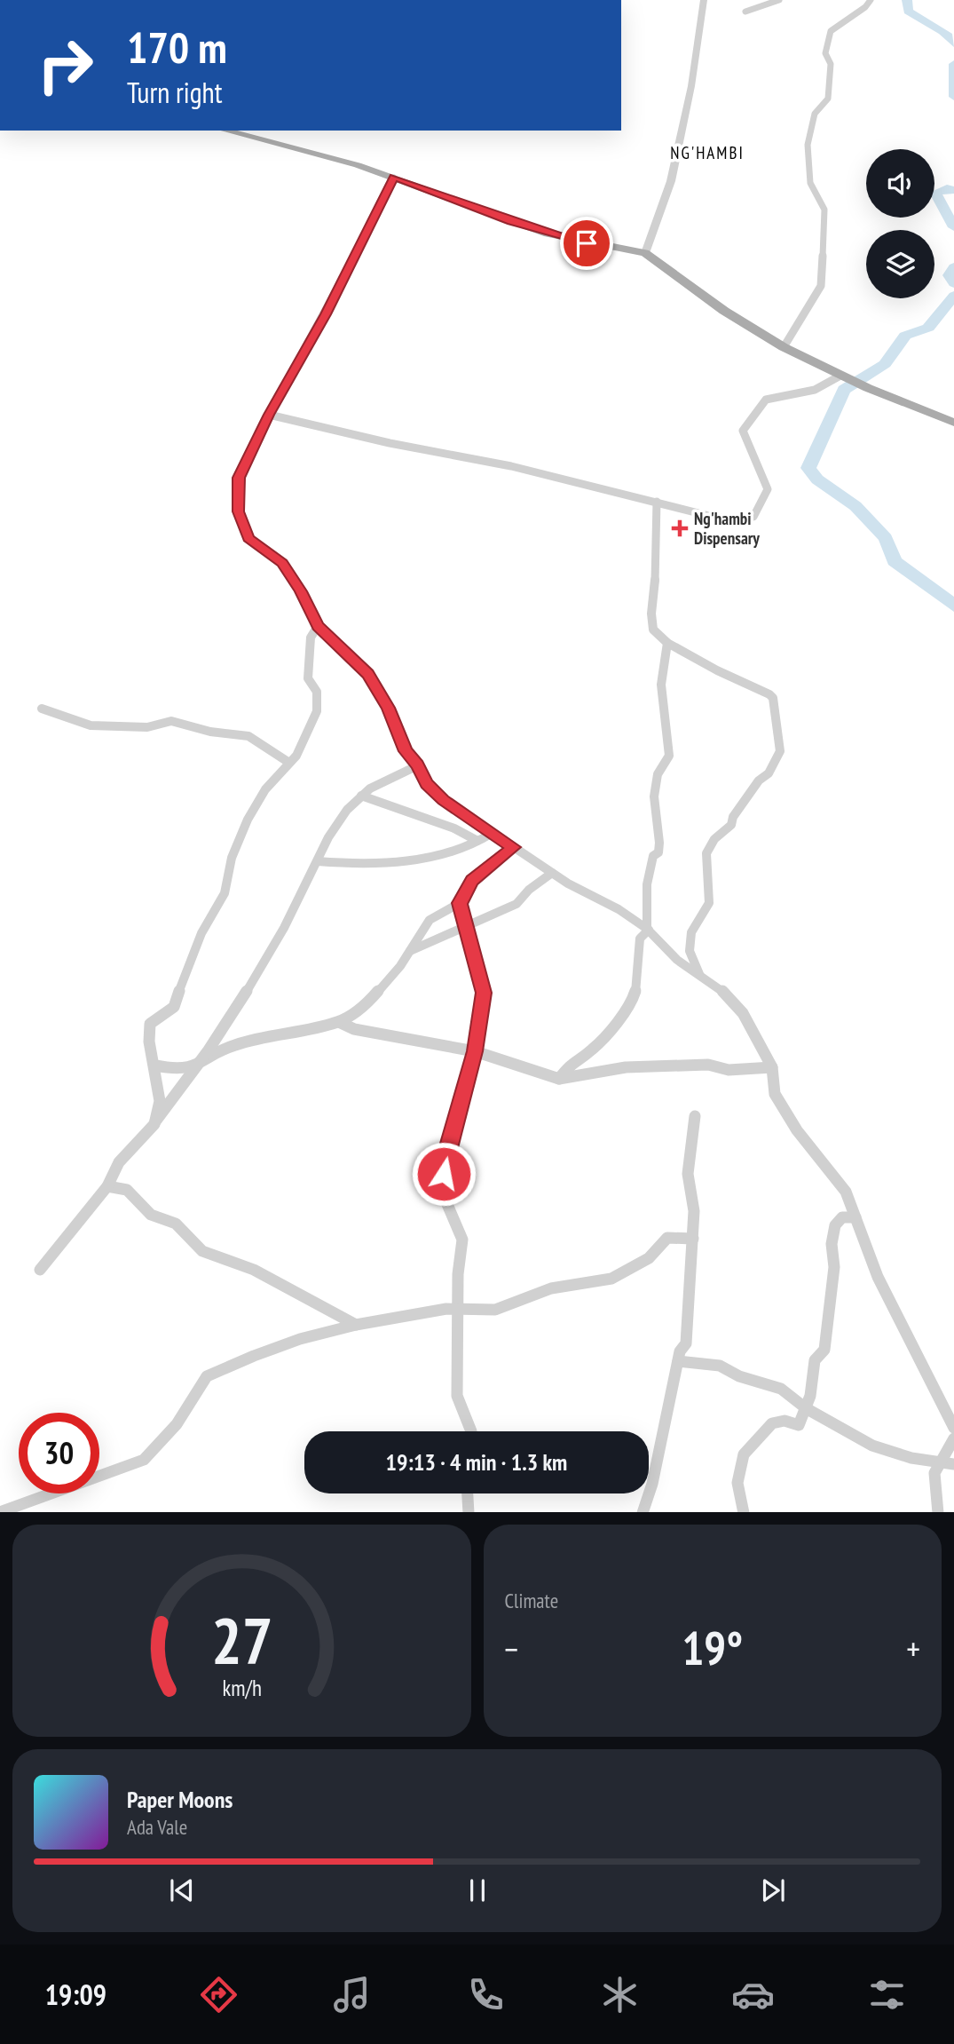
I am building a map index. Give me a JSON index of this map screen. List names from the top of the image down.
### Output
{
  "districts": ["NG'HAMBI"],
  "places": {
    "health": ["Ng'hambi Dispensary"]
  },
  "page": {
    "turn": ["170 m", "Turn right"],
    "limit": "30",
    "trip": "19:13 · 4 min · 1.3 km",
    "tile": "Climate",
    "heat": ["−", "19°", "+"],
    "song": ["Paper Moons", "Ada Vale"],
    "tabs": "19:09",
    "gauge": ["27", "km/h"]
  }
}
